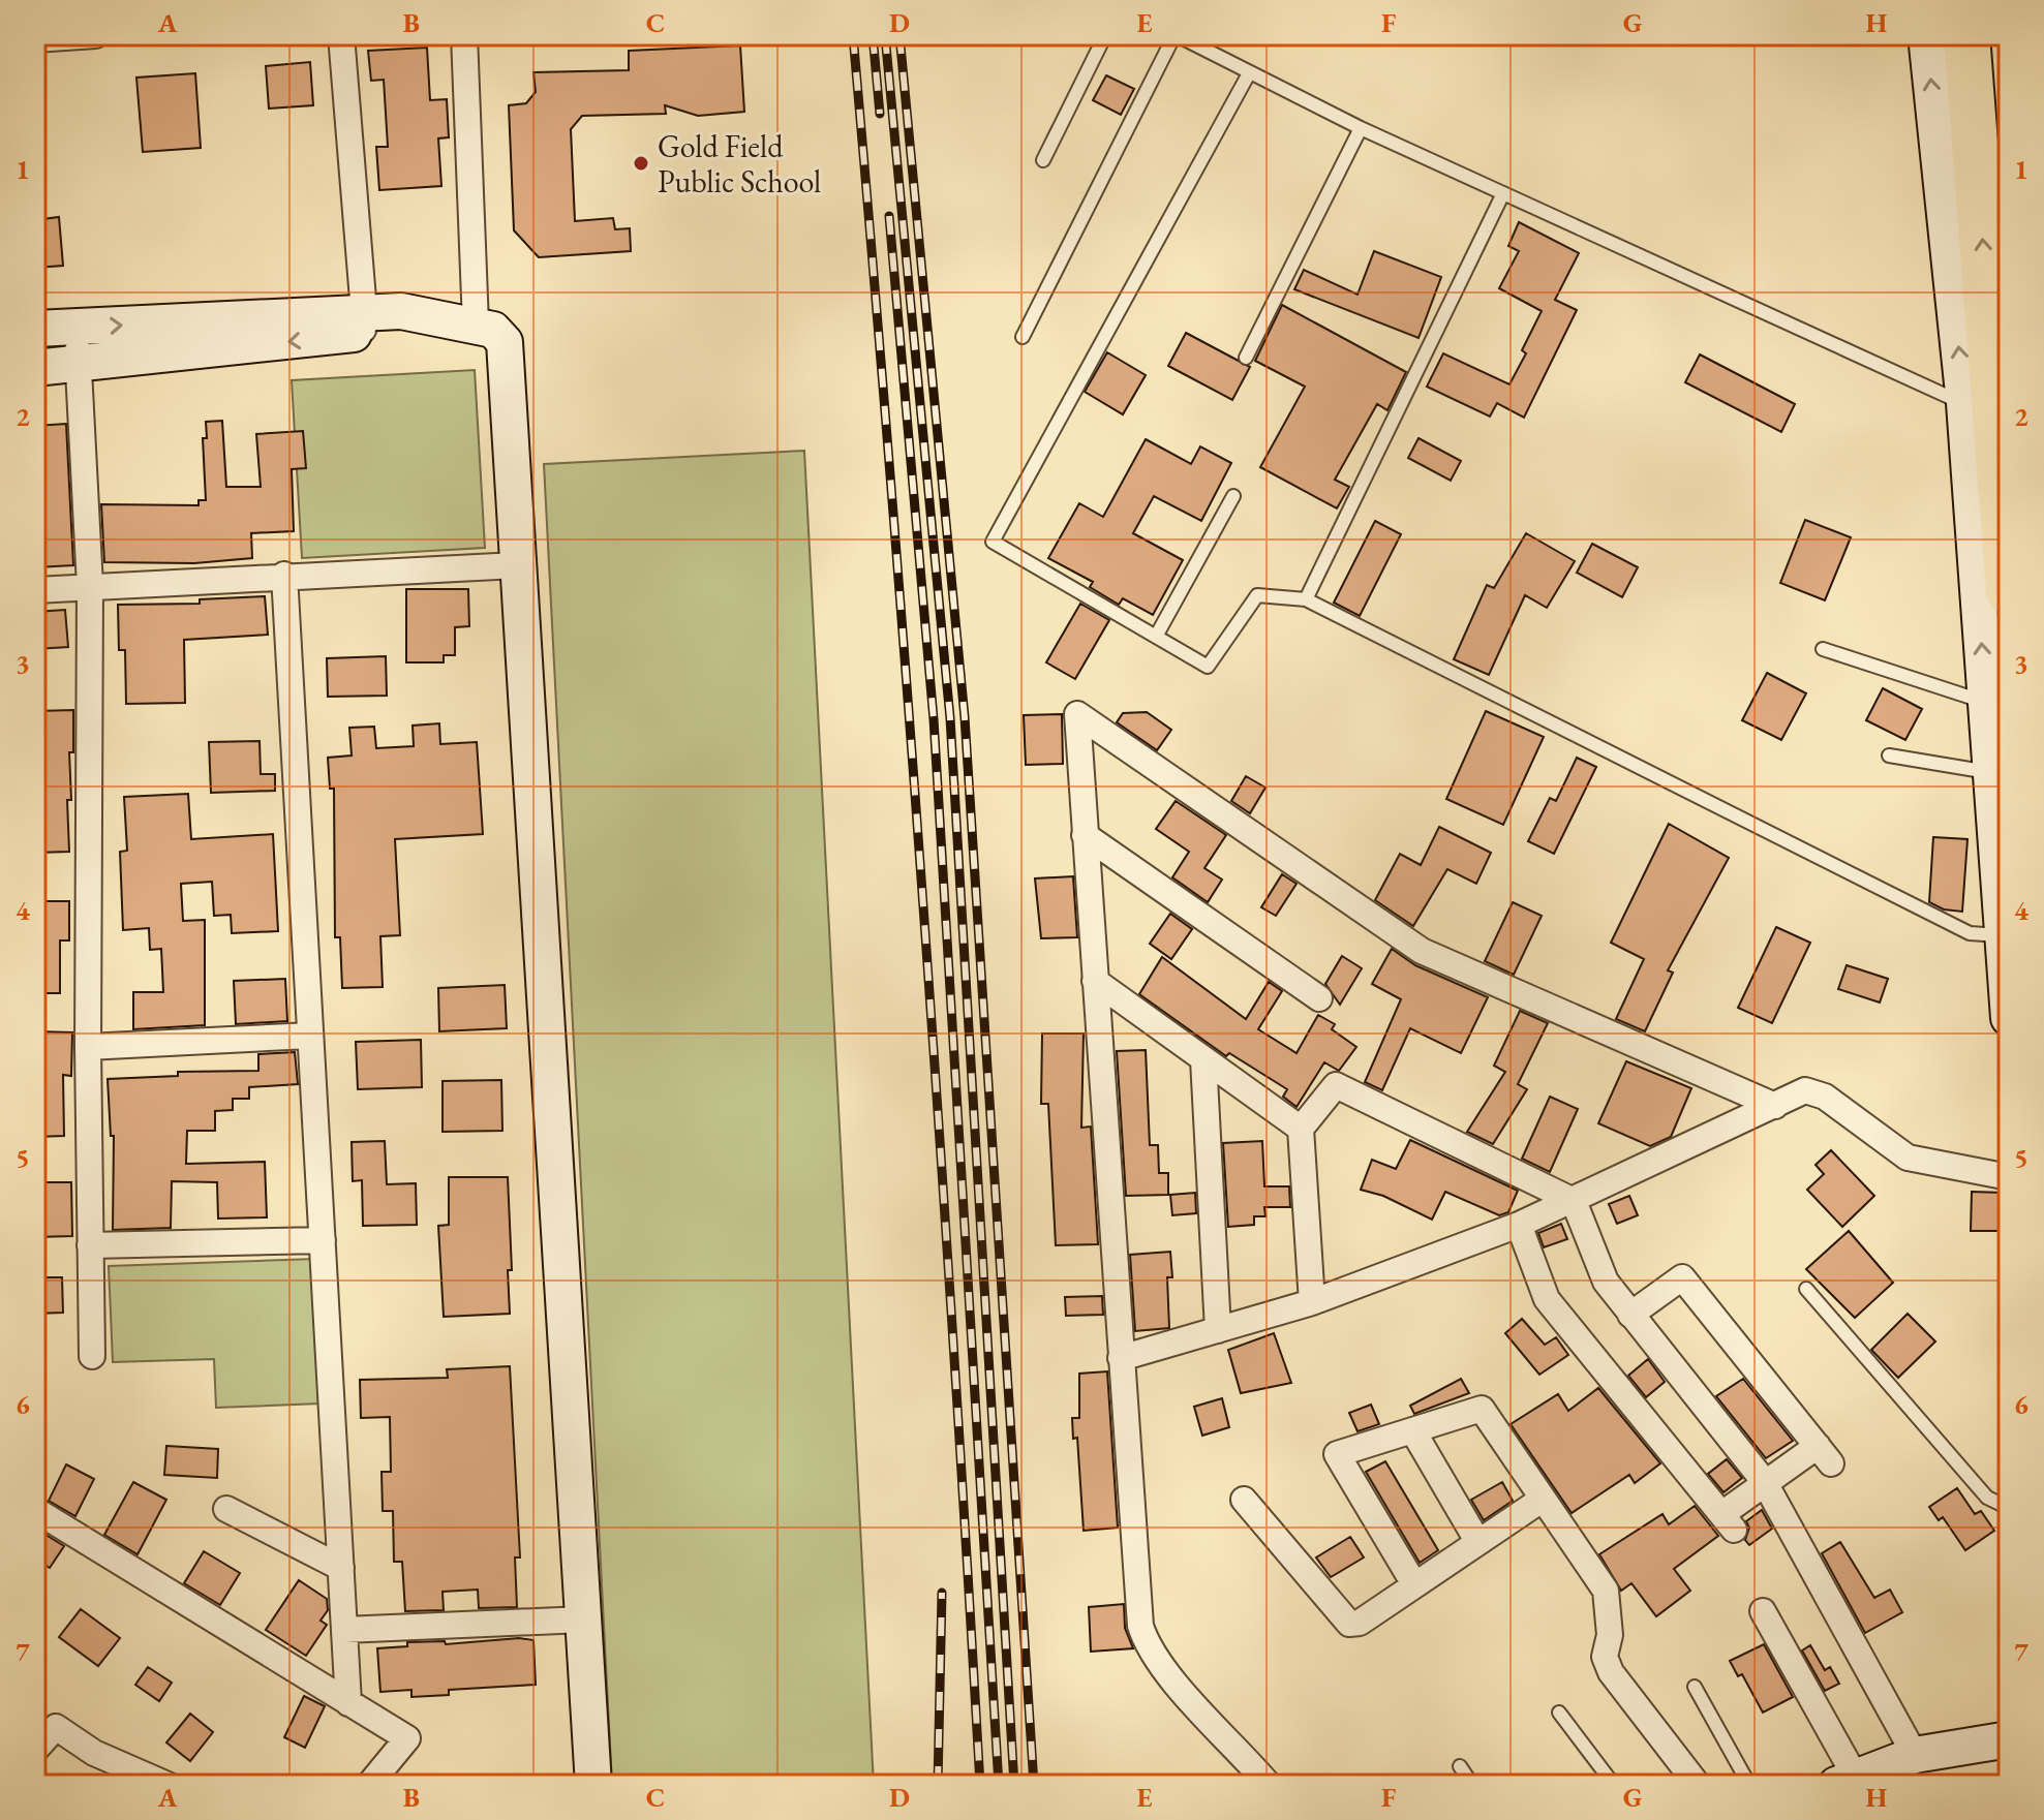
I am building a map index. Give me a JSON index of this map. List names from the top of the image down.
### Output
{
  "places": ["Gold Field Public School"],
  "grid": {
    "columns": [
      "A",
      "B",
      "C",
      "D",
      "E",
      "F",
      "G",
      "H"
    ],
    "rows": [
      "1",
      "2",
      "3",
      "4",
      "5",
      "6",
      "7"
    ]
  }
}
